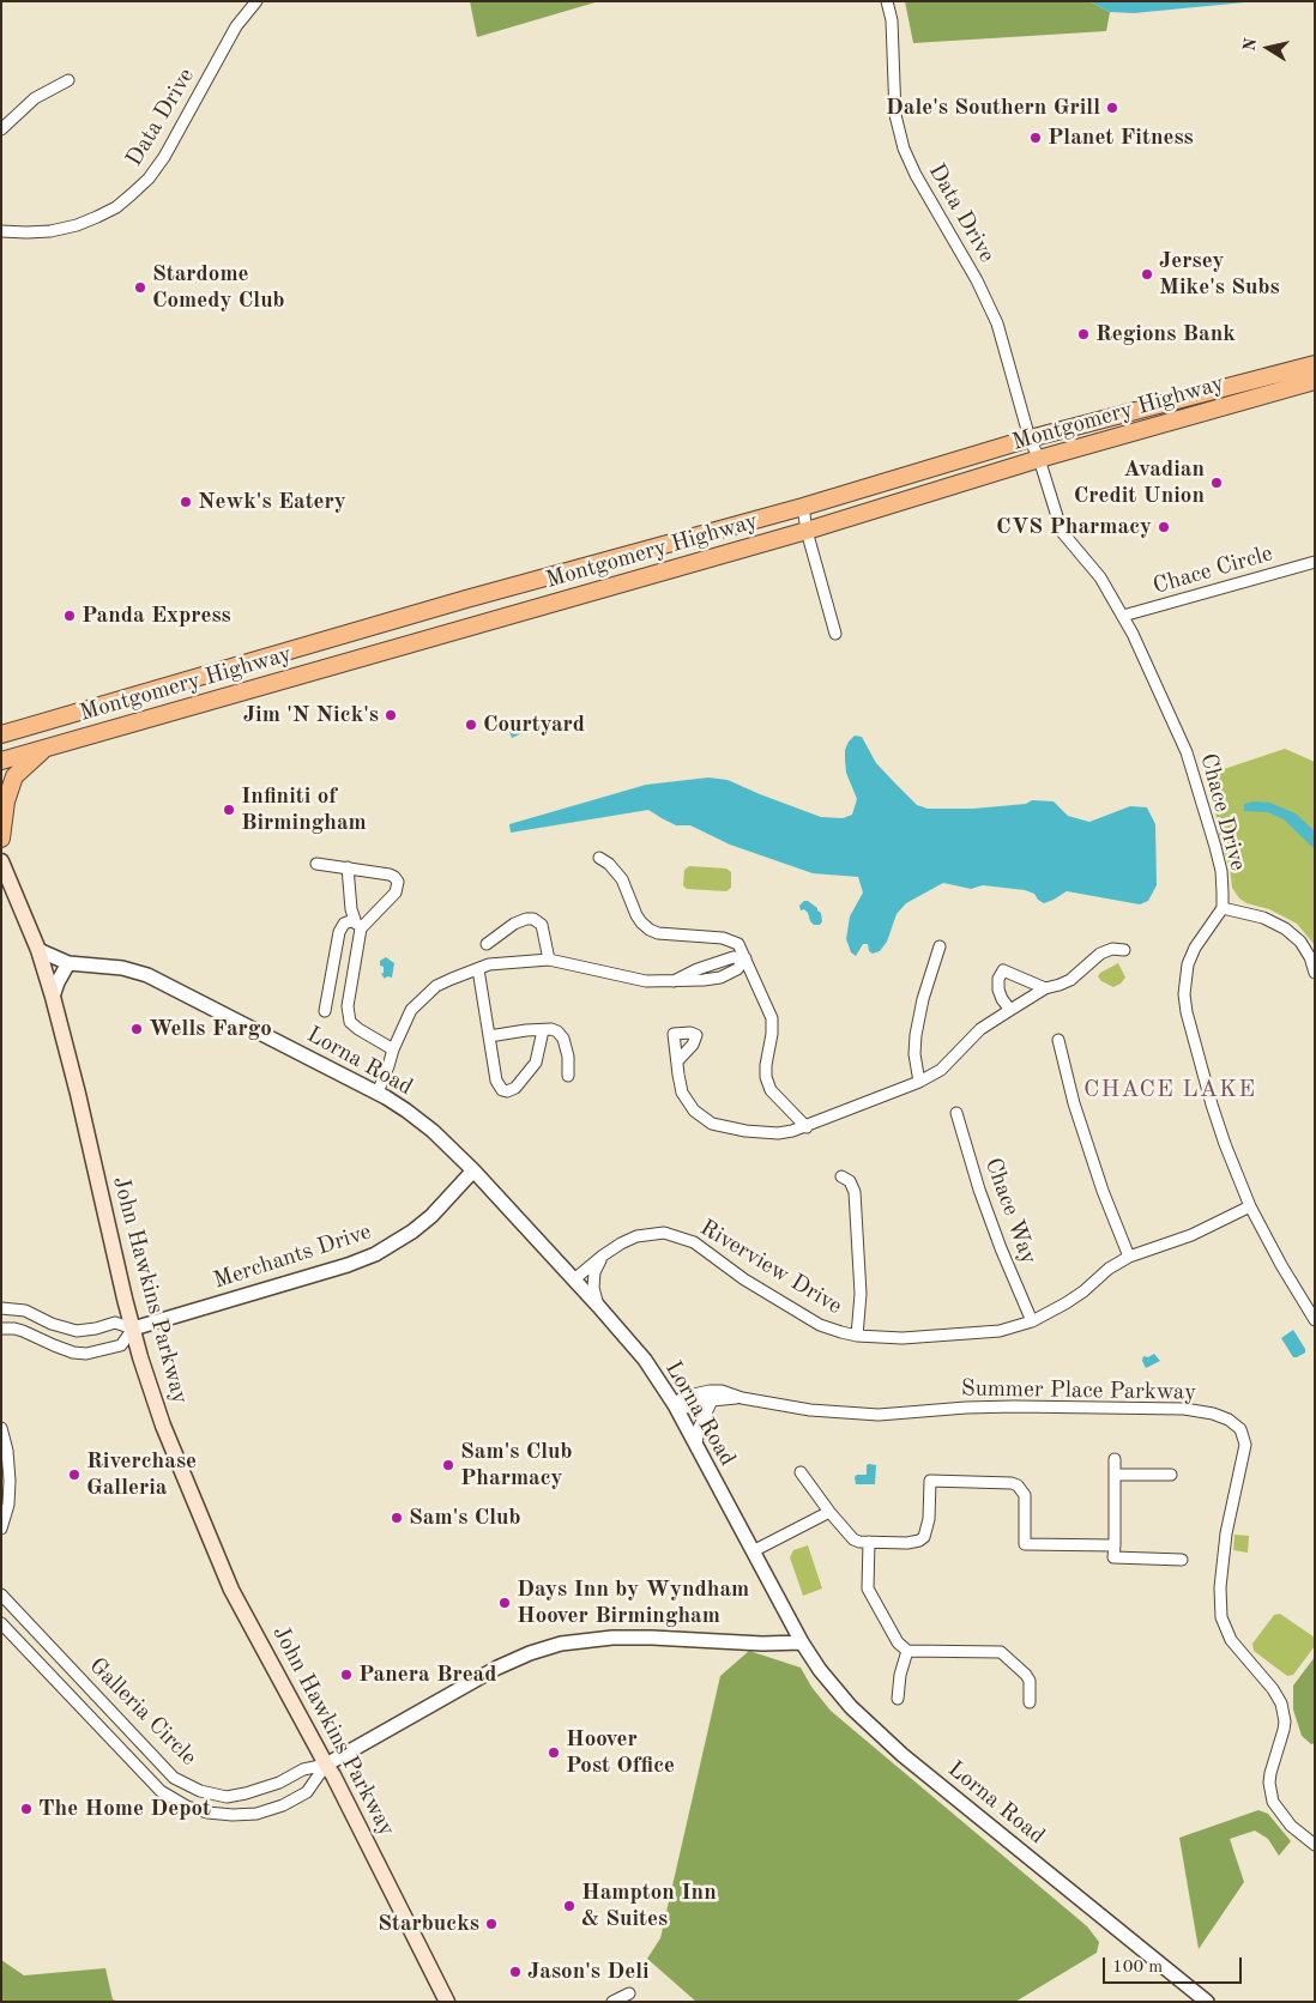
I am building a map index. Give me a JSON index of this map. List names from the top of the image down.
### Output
{
  "streets": {
    "main road": ["Montgomery Highway", "John Hawkins Parkway"],
    "street": [
      "Data Drive",
      "Chace Circle",
      "Chace Drive",
      "Lorna Road",
      "Chace Way",
      "Merchants Drive",
      "Riverview Drive",
      "Summer Place Parkway",
      "Galleria Circle"
    ]
  },
  "crossings": [
    ["Data Drive", "Montgomery Highway"],
    ["Data Drive", "Chace Drive"],
    ["Montgomery Highway", "Chace Drive"],
    ["Chace Circle", "Chace Drive"],
    ["Lorna Road", "Merchants Drive"],
    ["Lorna Road", "Riverview Drive"],
    ["Lorna Road", "John Hawkins Parkway"],
    ["Lorna Road", "Summer Place Parkway"],
    ["Chace Way", "Riverview Drive"],
    ["Merchants Drive", "John Hawkins Parkway"],
    ["John Hawkins Parkway", "Galleria Circle"]
  ],
  "districts": ["CHACE LAKE"],
  "places": [
    "Dale's Southern Grill",
    "Planet Fitness",
    "Jersey Mike's Subs",
    "Stardome Comedy Club",
    "Regions Bank",
    "Avadian Credit Union",
    "Newk's Eatery",
    "CVS Pharmacy",
    "Panda Express",
    "Jim 'N Nick's",
    "Courtyard",
    "Infiniti of Birmingham",
    "Wells Fargo",
    "Sam's Club Pharmacy",
    "Riverchase Galleria",
    "Sam's Club",
    "Days Inn by Wyndham Hoover Birmingham",
    "Panera Bread",
    "Hoover Post Office",
    "The Home Depot",
    "Hampton Inn & Suites",
    "Starbucks",
    "Jason's Deli"
  ],
  "scale_bar": "100 m",
  "north": "left"
}
